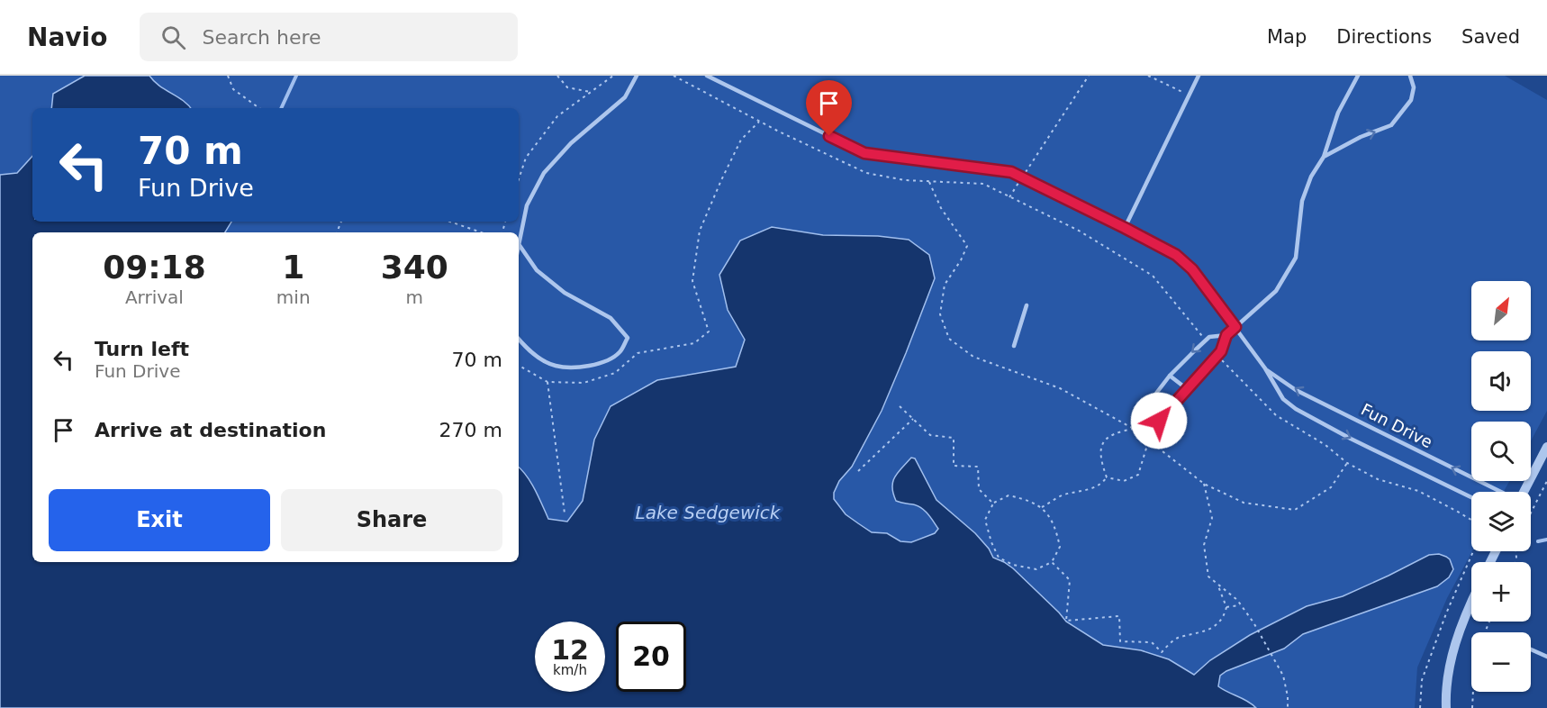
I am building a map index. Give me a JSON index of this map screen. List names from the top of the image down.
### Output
{
  "streets": {
    "lane": ["Fun Drive"]
  },
  "water": ["Lake Sedgewick"],
  "north": "top right",
  "page": {
    "header": "Navio",
    "search": "Search here",
    "nav": ["Map", "Directions", "Saved"],
    "turn": ["70 m", "Fun Drive"],
    "eta": [
      "09:18",
      "Arrival",
      "1",
      "min",
      "340",
      "m"
    ],
    "map_buttons": ["+", "−"],
    "list": [
      {
        "name": "Turn left",
        "note": "Fun Drive",
        "value": "70 m"
      },
      {
        "name": "Arrive at destination",
        "value": "270 m"
      }
    ],
    "buttons": ["Exit", "Share"],
    "speed": "12 km/h",
    "limit": "20"
  }
}
